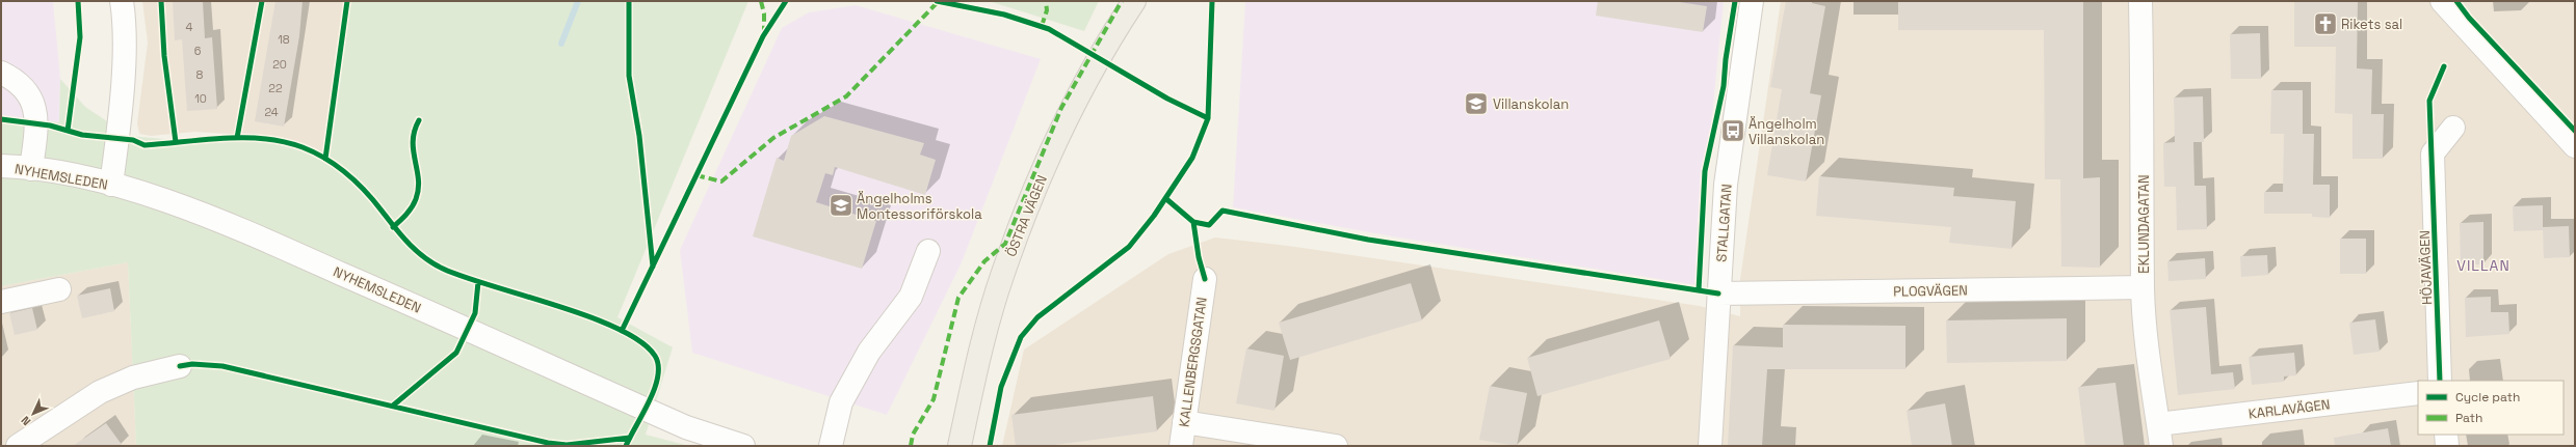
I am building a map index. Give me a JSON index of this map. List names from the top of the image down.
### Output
{
  "streets": {
    "main road": ["ÖSTRA VÄGEN"],
    "street": [
      "NYHEMSLEDEN",
      "STALLGATAN",
      "EKLUNDAGATAN",
      "HÖJAVÄGEN",
      "PLOGVÄGEN",
      "KALLENBERGSGATAN",
      "KARLAVÄGEN"
    ]
  },
  "crossings": [
    ["STALLGATAN", "PLOGVÄGEN"],
    ["EKLUNDAGATAN", "PLOGVÄGEN"],
    ["EKLUNDAGATAN", "KARLAVÄGEN"]
  ],
  "districts": ["VILLAN"],
  "places": {
    "church": ["Rikets sal"],
    "school or university": ["Villanskolan", "Ängelholms Montessoriförskola"],
    "bus stop": ["Ängelholm Villanskolan"]
  },
  "house_numbers": [
    "4",
    "18",
    "6",
    "20",
    "8",
    "22",
    "10",
    "24"
  ],
  "legend": ["Cycle path", "Path"],
  "north": "bottom left"
}
